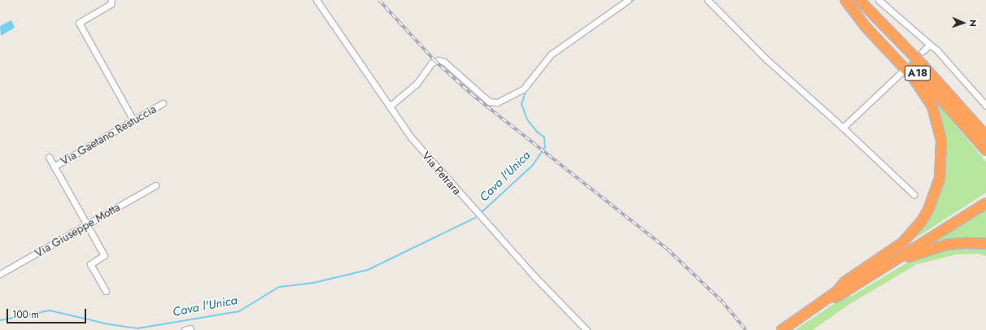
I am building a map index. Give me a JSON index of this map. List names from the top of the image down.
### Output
{
  "streets": {
    "highway": ["A18"],
    "street": ["Via Gaetano Restuccia", "Via Petrara", "Via Giuseppe Motta"]
  },
  "water": ["Cava l'Unica"],
  "scale_bar": "100 m",
  "north": "right"
}
